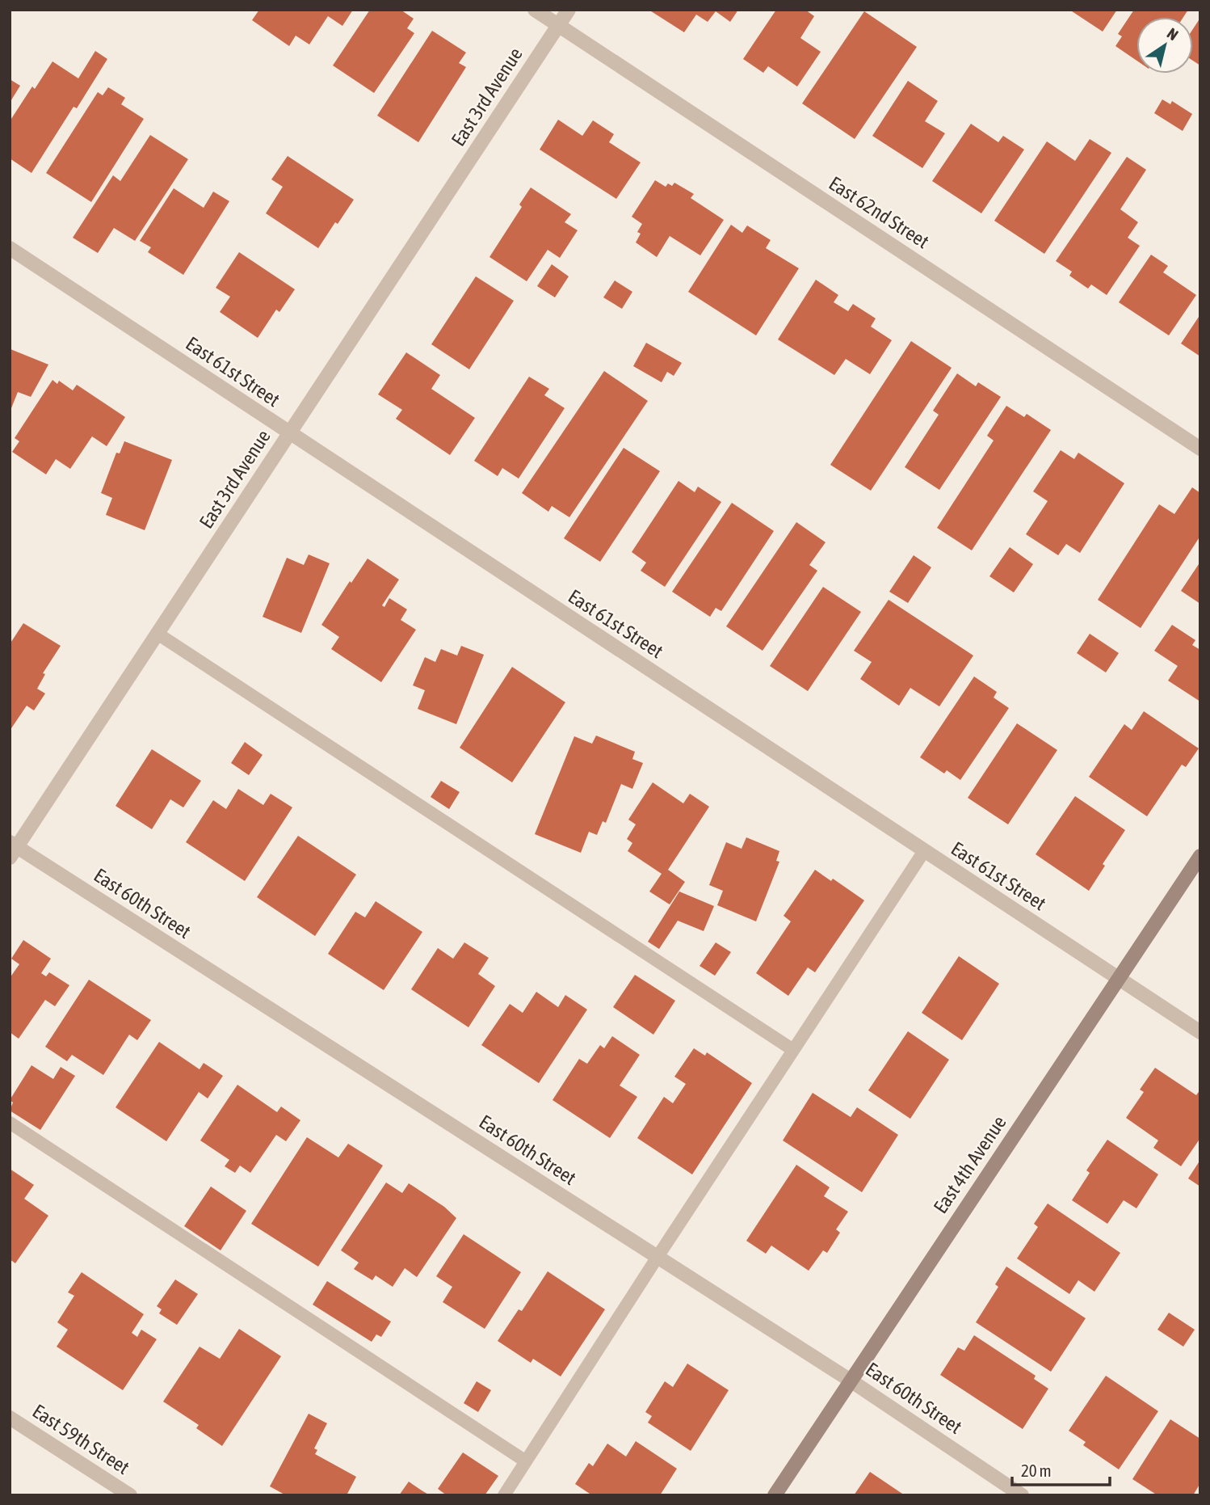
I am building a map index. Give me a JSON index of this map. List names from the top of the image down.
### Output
{
  "streets": {
    "main road": ["East 4th Avenue"],
    "street": [
      "East 3rd Avenue",
      "East 62nd Street",
      "East 61st Street",
      "East 60th Street",
      "East 59th Street"
    ]
  },
  "crossings": [
    ["East 3rd Avenue", "East 62nd Street"],
    ["East 3rd Avenue", "East 61st Street"],
    ["East 3rd Avenue", "East 60th Street"],
    ["East 61st Street", "East 4th Avenue"],
    ["East 60th Street", "East 4th Avenue"]
  ],
  "scale_bar": "20 m",
  "north": "top right"
}
